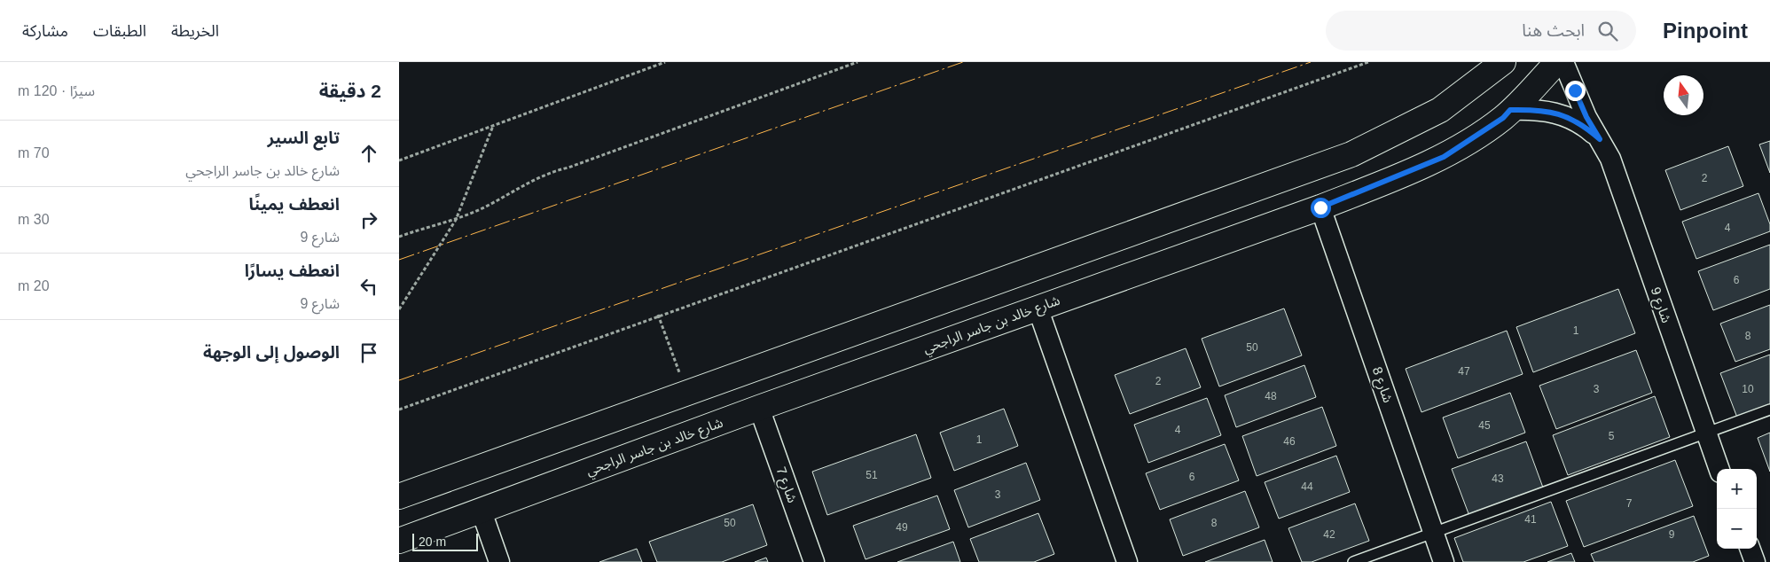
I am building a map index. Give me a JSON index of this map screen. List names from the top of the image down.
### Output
{
  "streets": {
    "street": [
      "شارع 9",
      "شارع خالد بن جاسر الراجحي",
      "شارع 8",
      "شارع 7"
    ]
  },
  "crossings": [
    ["شارع 9", "شارع خالد بن جاسر الراجحي"],
    ["شارع خالد بن جاسر الراجحي", "شارع 8"],
    ["شارع خالد بن جاسر الراجحي", "شارع 7"]
  ],
  "house_numbers": [
    "2",
    "4",
    "6",
    "1",
    "8",
    "50",
    "47",
    "2",
    "3",
    "10",
    "48",
    "45",
    "4",
    "5",
    "1",
    "46",
    "51",
    "6",
    "43",
    "44",
    "3",
    "7",
    "41",
    "50",
    "8",
    "49",
    "42",
    "9"
  ],
  "scale_bar": "20 m",
  "north": "top",
  "page": {
    "header": "Pinpoint",
    "search": "ابحث هنا",
    "nav": ["الخريطة", "الطبقات", "مشاركة"],
    "heading": ["2 دقيقة", "سيرًا · 120 m"],
    "list": [
      ["تابع السير", "شارع خالد بن جاسر الراجحي", "70 m"],
      ["انعطف يمينًا", "شارع 9", "30 m"],
      ["انعطف يسارًا", "شارع 9", "20 m"],
      "الوصول إلى الوجهة"
    ],
    "map_buttons": ["+", "−"],
    "scale": "20 m"
  }
}
